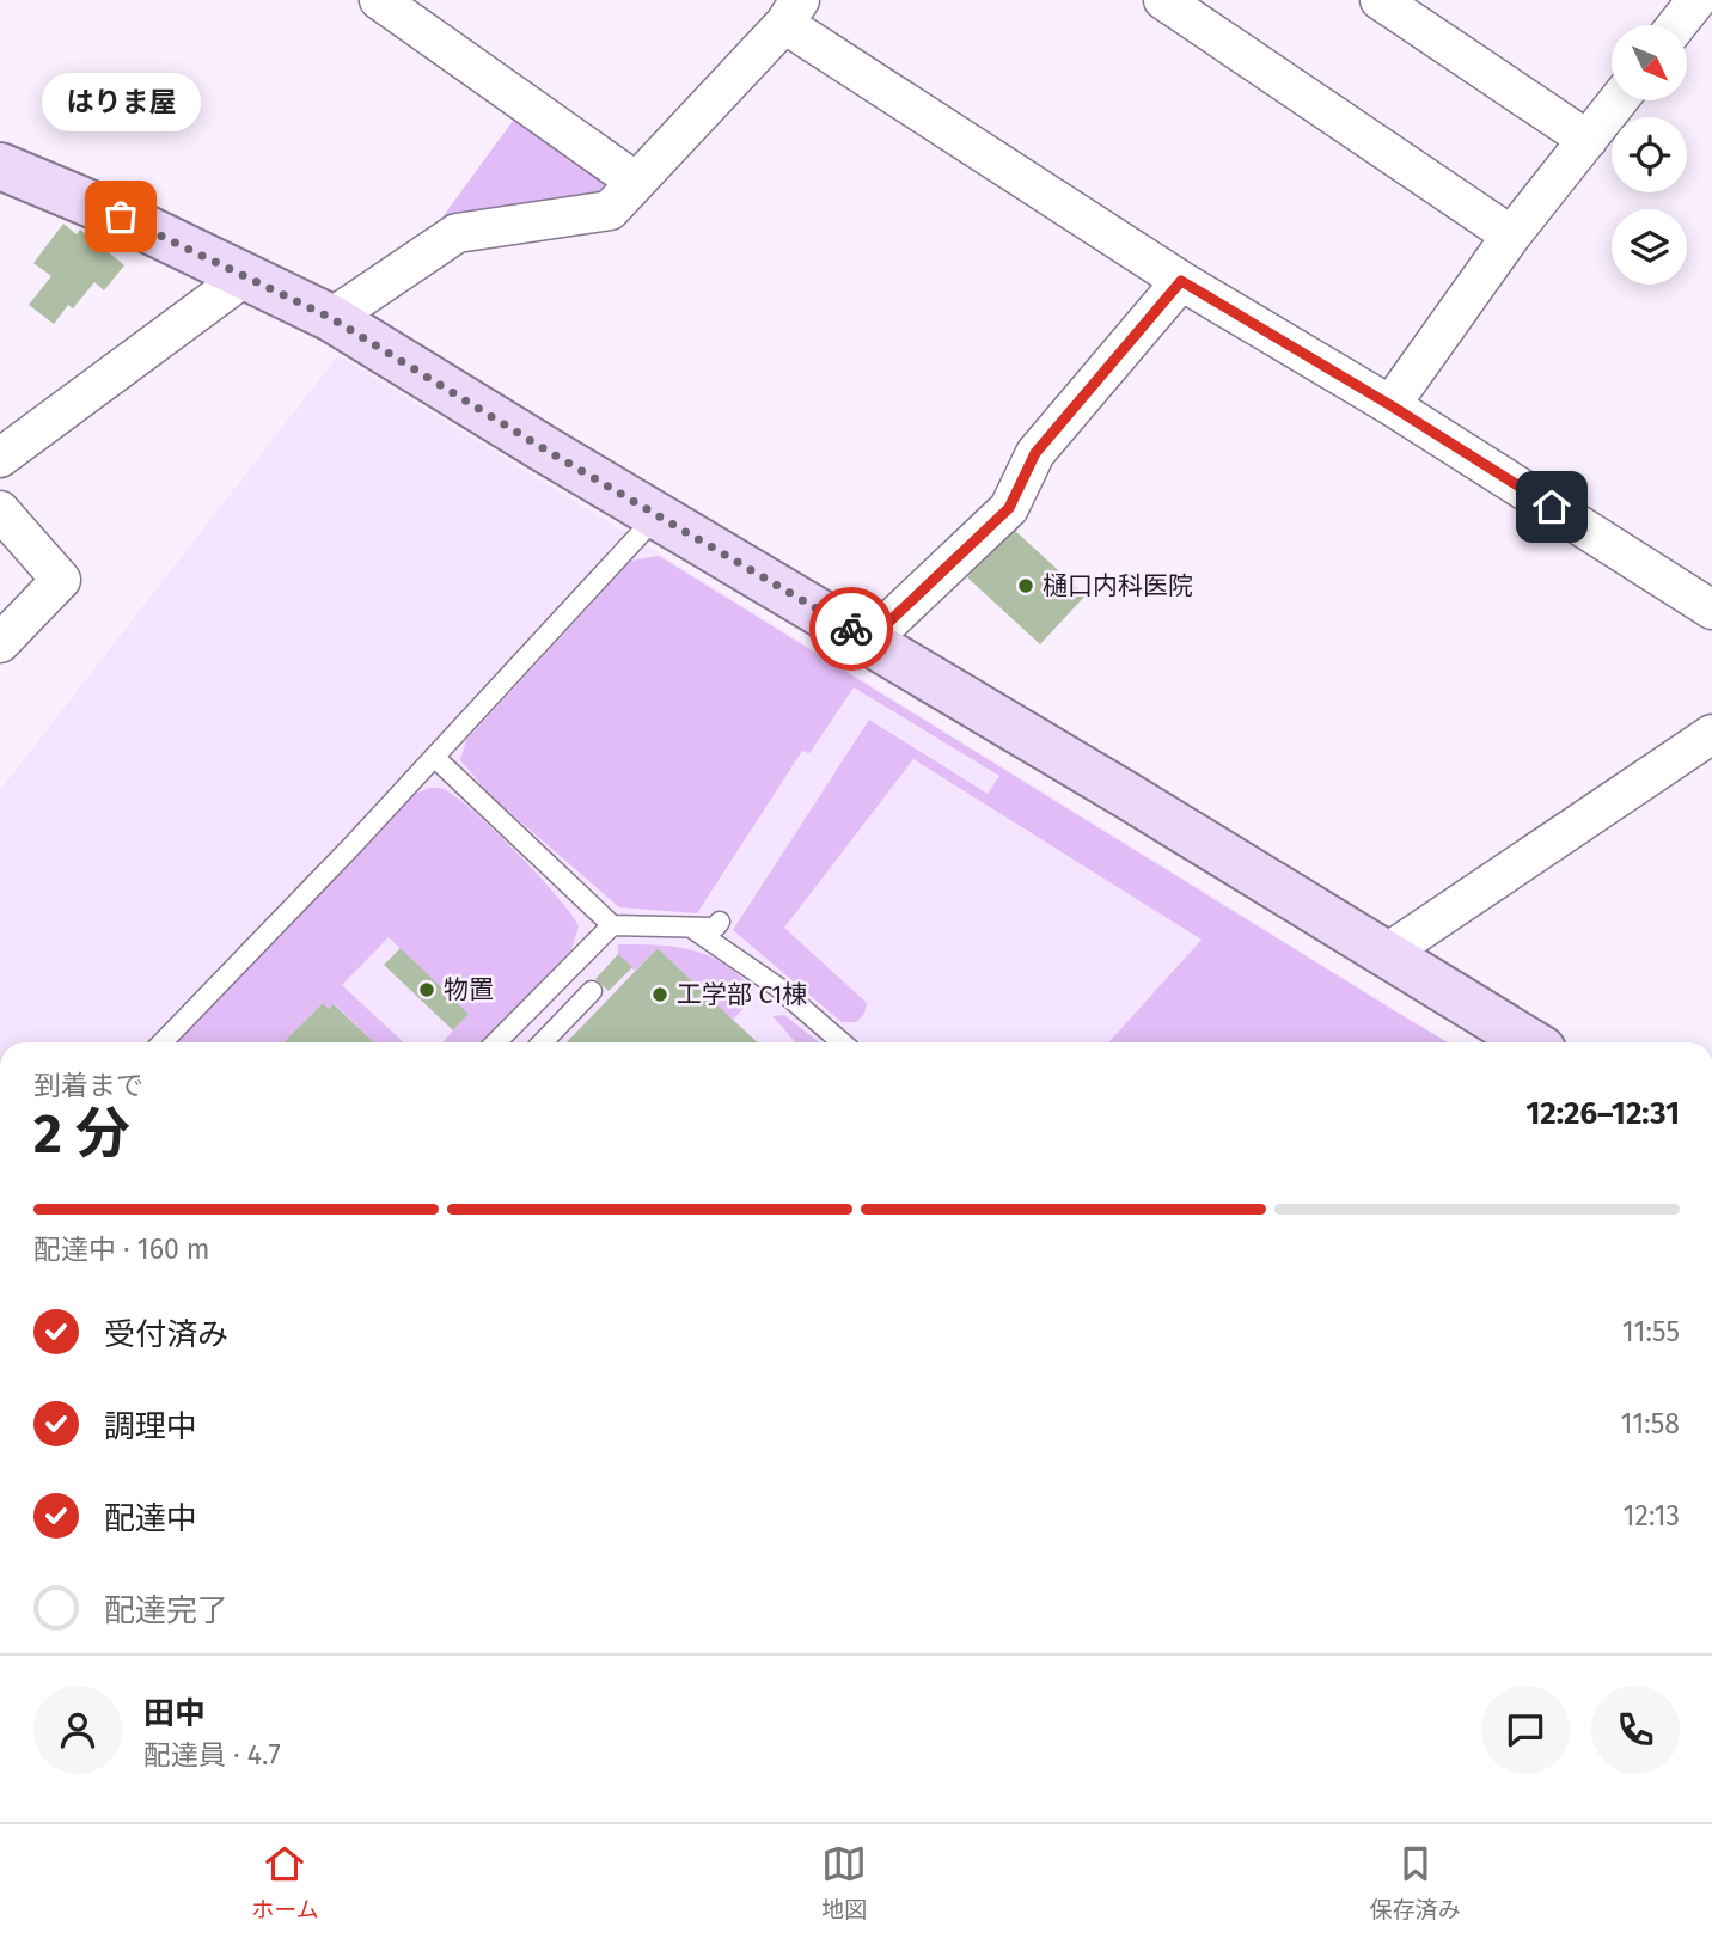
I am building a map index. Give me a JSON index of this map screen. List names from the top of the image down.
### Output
{
  "places": [
    "はりま屋",
    "樋口内科医院",
    "物置",
    "工学部 C1棟"
  ],
  "north": "bottom right",
  "page": {
    "bubble": "はりま屋",
    "heading": ["2 分", "到着まで", "12:26–12:31"],
    "panel": ["田中", "配達員 · 4.7"],
    "bar": "配達中 · 160 m",
    "list": [
      ["受付済み", "11:55"],
      ["調理中", "11:58"],
      ["配達中", "12:13"],
      "配達完了"
    ],
    "tabs": ["ホーム", "地図", "保存済み"]
  }
}
